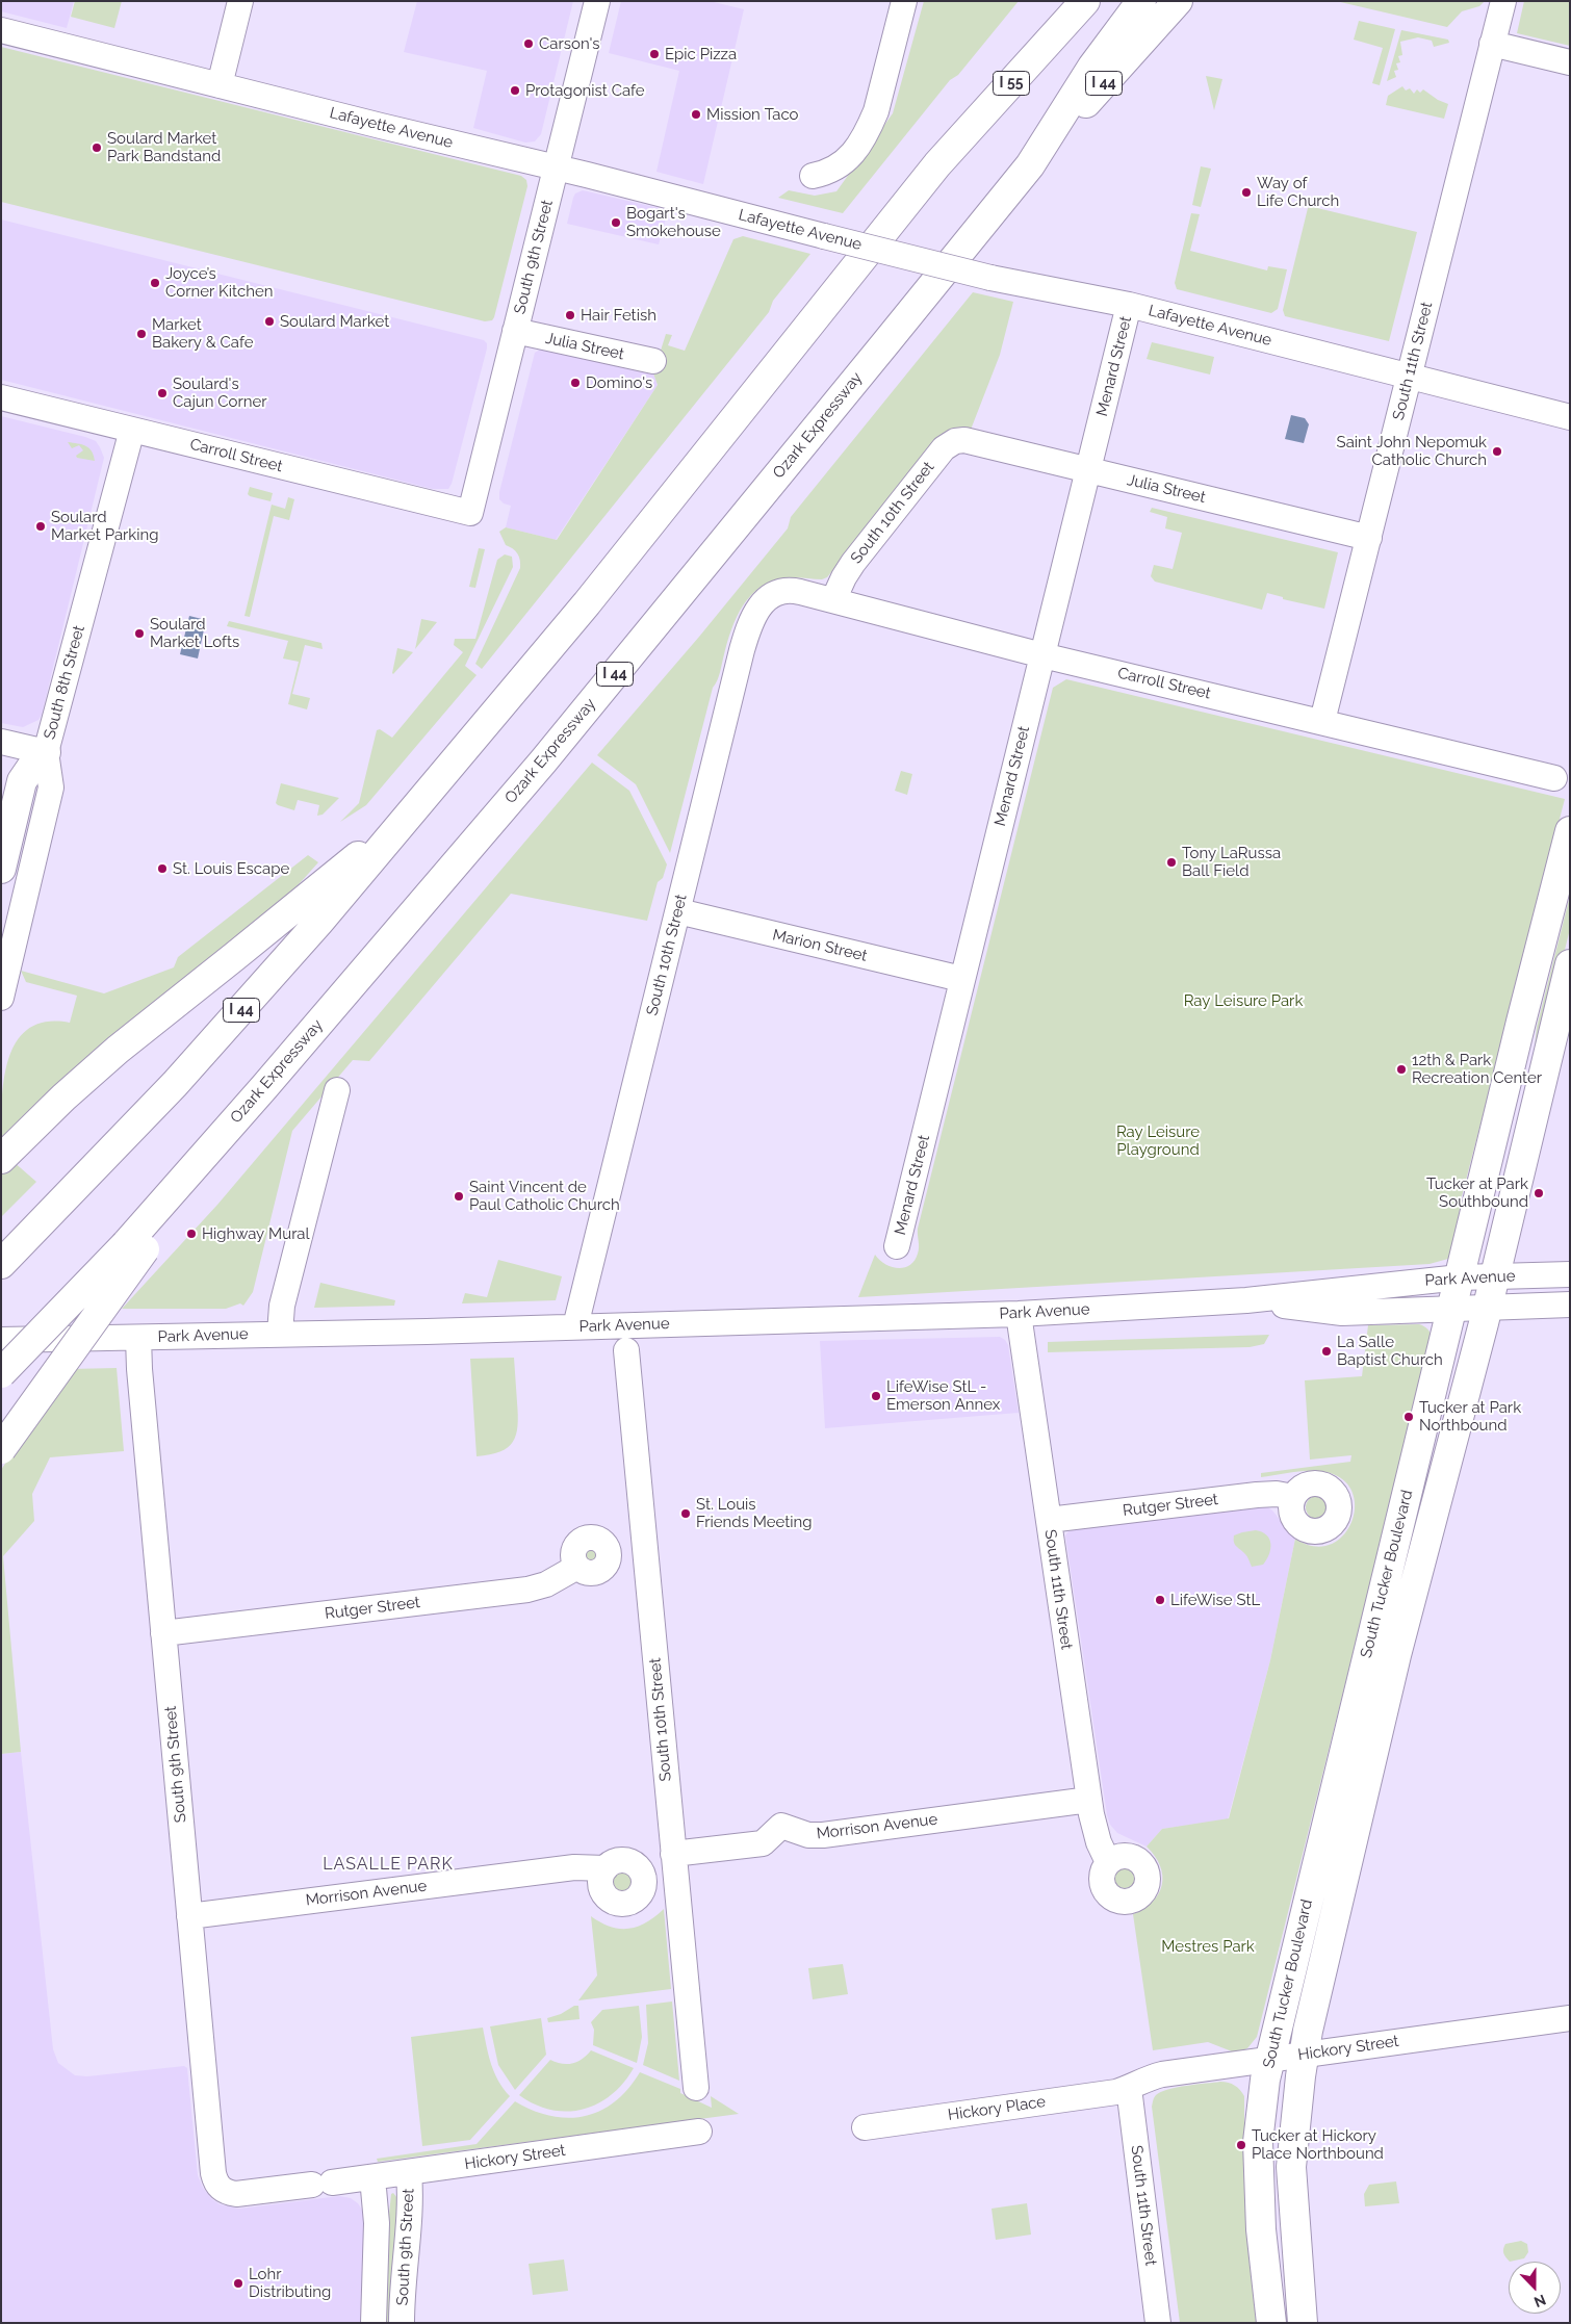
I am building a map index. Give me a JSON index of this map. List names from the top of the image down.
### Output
{
  "streets": {
    "main road": [
      "I 55",
      "I 44",
      "Ozark Expressway",
      "South Tucker Boulevard"
    ],
    "street": [
      "Lafayette Avenue",
      "South 9th Street",
      "Julia Street",
      "South 11th Street",
      "Menard Street",
      "Carroll Street",
      "South 10th Street",
      "South 8th Street",
      "Marion Street",
      "Park Avenue",
      "Rutger Street",
      "Morrison Avenue",
      "Hickory Street",
      "Hickory Place"
    ]
  },
  "crossings": [
    ["I 55", "I 44"],
    ["I 44", "Ozark Expressway"],
    ["Lafayette Avenue", "South 9th Street"],
    ["Lafayette Avenue", "South 11th Street"],
    ["Lafayette Avenue", "Menard Street"],
    ["South 9th Street", "Julia Street"],
    ["South 9th Street", "Carroll Street"],
    ["South 9th Street", "Park Avenue"],
    ["South 9th Street", "Rutger Street"],
    ["South 9th Street", "Morrison Avenue"],
    ["South 9th Street", "Hickory Street"],
    ["Julia Street", "South 11th Street"],
    ["Julia Street", "Menard Street"],
    ["Julia Street", "South 10th Street"],
    ["South 11th Street", "Carroll Street"],
    ["South 11th Street", "Park Avenue"],
    ["South 11th Street", "Rutger Street"],
    ["South 11th Street", "Morrison Avenue"],
    ["South 11th Street", "Hickory Street"],
    ["South 11th Street", "Hickory Place"],
    ["Menard Street", "Carroll Street"],
    ["Menard Street", "Marion Street"],
    ["Carroll Street", "South 10th Street"],
    ["Carroll Street", "South 8th Street"],
    ["South 10th Street", "Marion Street"],
    ["South 10th Street", "Park Avenue"],
    ["South 10th Street", "Morrison Avenue"],
    ["Park Avenue", "South Tucker Boulevard"],
    ["South Tucker Boulevard", "Hickory Street"],
    ["Hickory Street", "Hickory Place"]
  ],
  "districts": ["LASALLE PARK"],
  "parks": ["Ray Leisure Park", "Ray Leisure Playground", "Mestres Park"],
  "places": [
    "Carson's",
    "Epic Pizza",
    "Protagonist Cafe",
    "Mission Taco",
    "Soulard Market Park Bandstand",
    "Way of Life Church",
    "Bogart's Smokehouse",
    "Joyce’s Corner Kitchen",
    "Hair Fetish",
    "Soulard Market",
    "Market Bakery & Cafe",
    "Domino's",
    "Soulard's Cajun Corner",
    "Saint John Nepomuk Catholic Church",
    "Soulard Market Parking",
    "Soulard Market Lofts",
    "Tony LaRussa Ball Field",
    "St. Louis Escape",
    "12th & Park Recreation Center",
    "Tucker at Park Southbound",
    "Saint Vincent de Paul Catholic Church",
    "Highway Mural",
    "La Salle Baptist Church",
    "LifeWise StL - Emerson Annex",
    "Tucker at Park Northbound",
    "St. Louis Friends Meeting",
    "LifeWise StL",
    "Tucker at Hickory Place Northbound",
    "Lohr Distributing"
  ],
  "north": "bottom"
}
